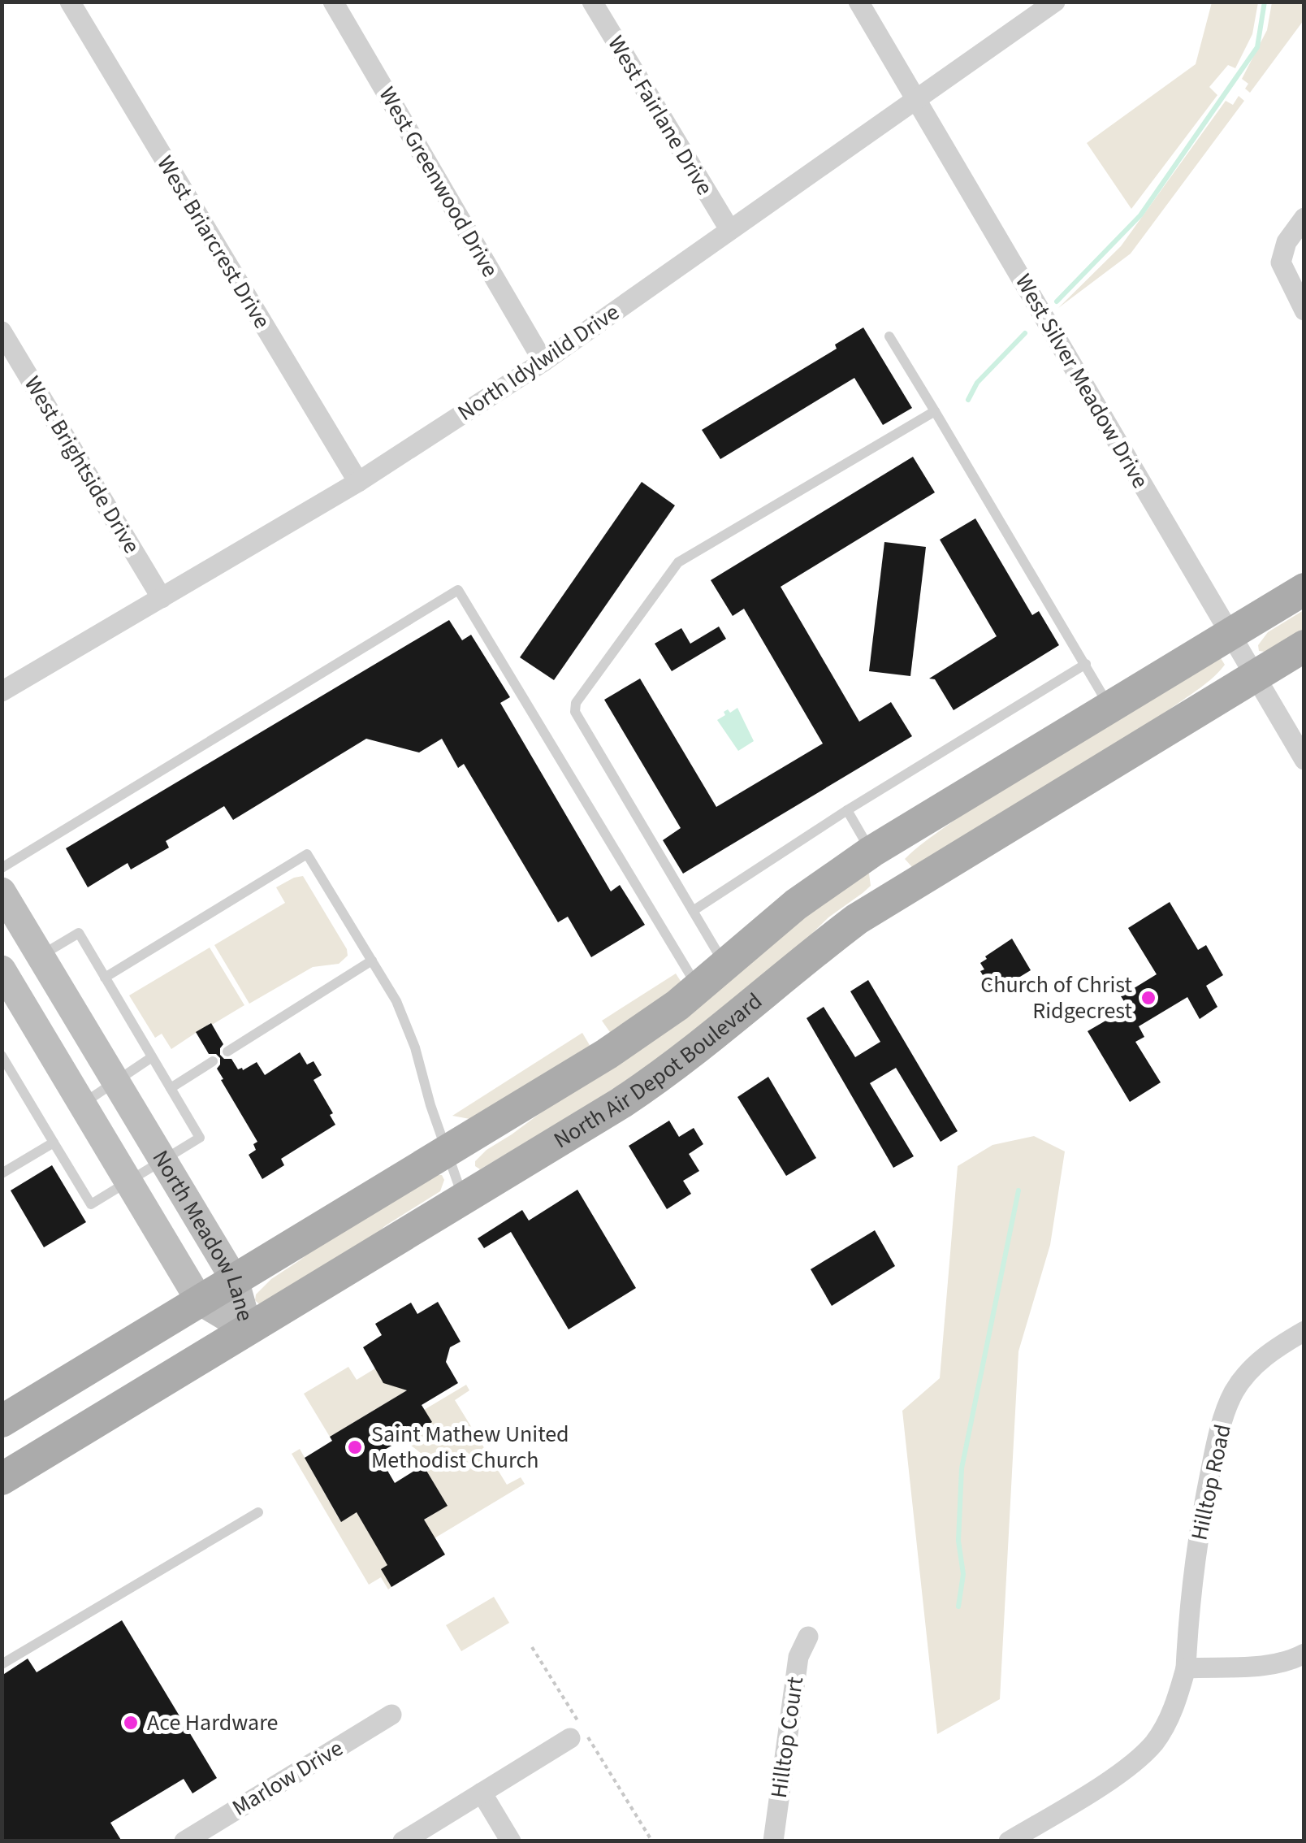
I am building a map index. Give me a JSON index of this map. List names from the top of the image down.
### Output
{
  "streets": {
    "main road": ["North Air Depot Boulevard"],
    "street": [
      "West Fairlane Drive",
      "West Greenwood Drive",
      "West Briarcrest Drive",
      "North Idylwild Drive",
      "West Silver Meadow Drive",
      "West Brightside Drive",
      "North Meadow Lane",
      "Hilltop Road",
      "Hilltop Court",
      "Marlow Drive"
    ]
  },
  "crossings": [
    ["West Fairlane Drive", "North Idylwild Drive"],
    ["West Greenwood Drive", "North Idylwild Drive"],
    ["West Briarcrest Drive", "North Idylwild Drive"],
    ["North Idylwild Drive", "West Silver Meadow Drive"],
    ["North Idylwild Drive", "West Brightside Drive"],
    ["West Silver Meadow Drive", "North Air Depot Boulevard"],
    ["North Air Depot Boulevard", "North Meadow Lane"]
  ],
  "places": ["Church of Christ Ridgecrest", "Saint Mathew United Methodist Church", "Ace Hardware"]
}
